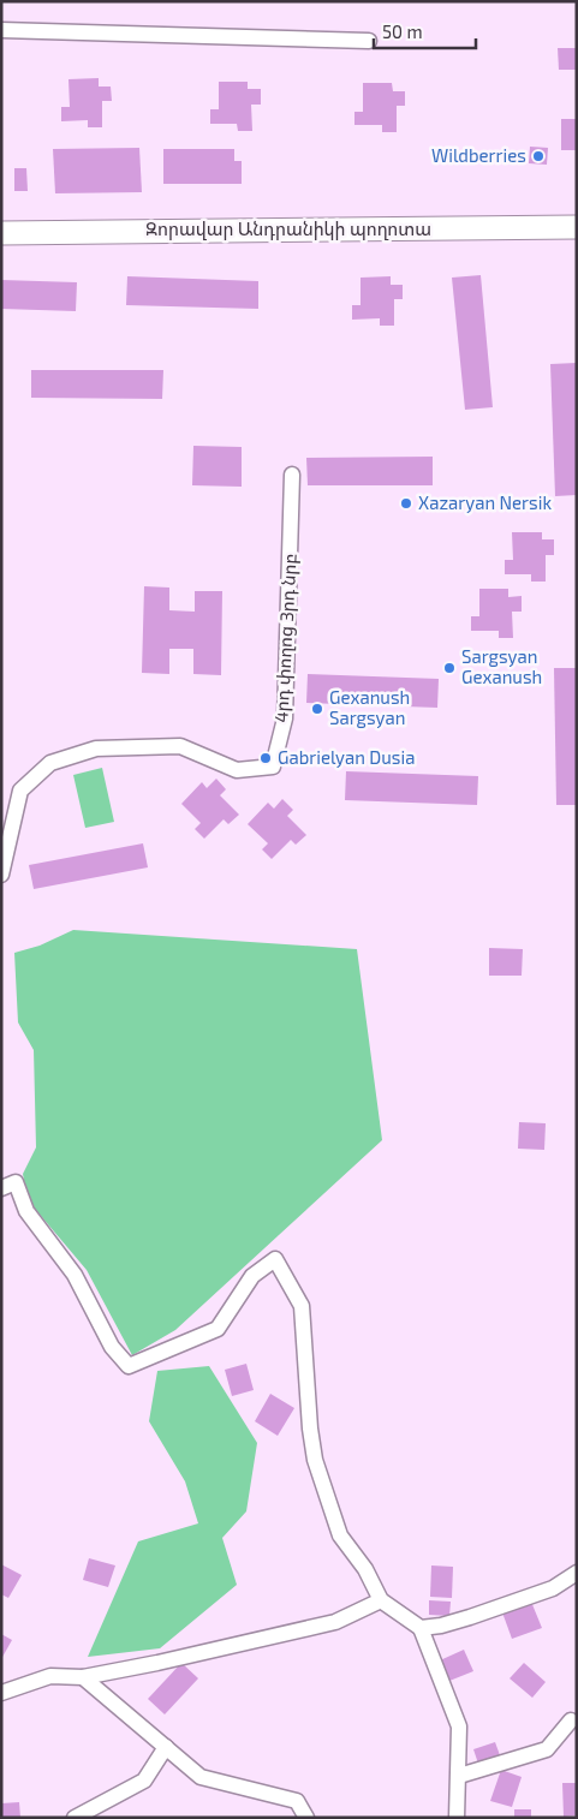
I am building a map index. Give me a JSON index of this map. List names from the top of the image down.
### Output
{
  "streets": {
    "main road": ["Զորավար Անդրանիկի պողոտա"],
    "street": ["4րդ փողոց 3րդ նրբ"]
  },
  "places": [
    "Wildberries",
    "Xazaryan Nersik",
    "Sargsyan Gexanush",
    "Gexanush Sargsyan",
    "Gabrielyan Dusia"
  ],
  "scale_bar": "50 m"
}
